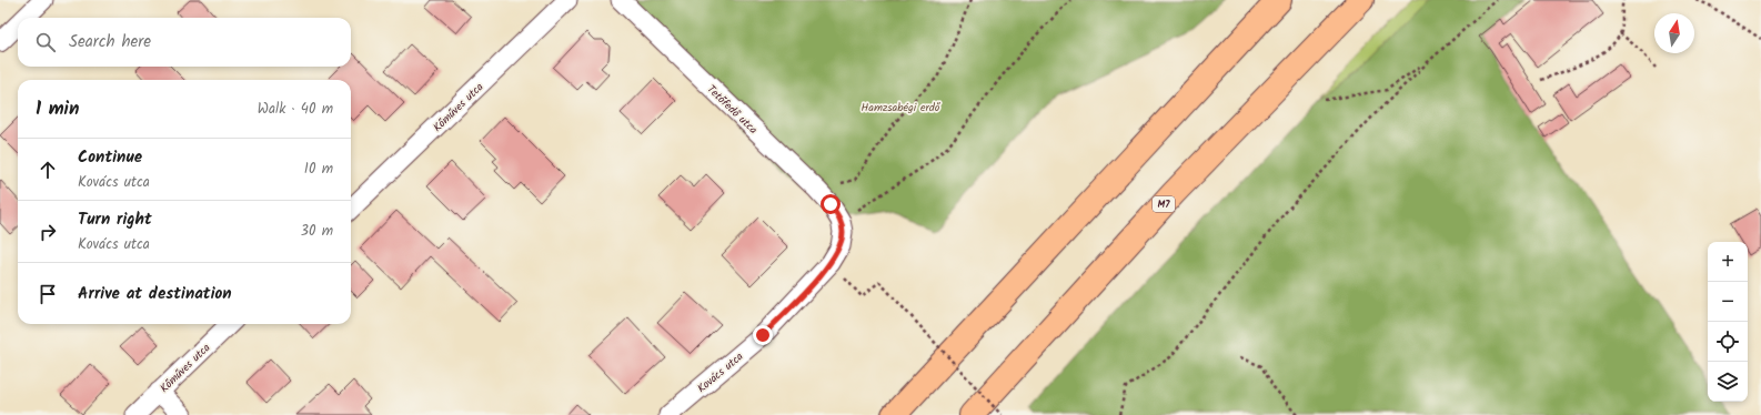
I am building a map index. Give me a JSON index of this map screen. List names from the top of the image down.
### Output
{
  "streets": {
    "highway": ["M7"],
    "street": ["Kőműves utca", "Tetőfedő utca", "Kovács utca"]
  },
  "crossings": [
    ["Tetőfedő utca", "Kovács utca"]
  ],
  "parks": ["Hamzsabégi erdő"],
  "north": "top",
  "page": {
    "search": "Search here",
    "heading": ["1 min", "Walk · 40 m"],
    "list": [
      ["Continue", "Kovács utca", "10 m"],
      ["Turn right", "Kovács utca", "30 m"],
      "Arrive at destination"
    ],
    "map_buttons": ["+", "−"]
  }
}
